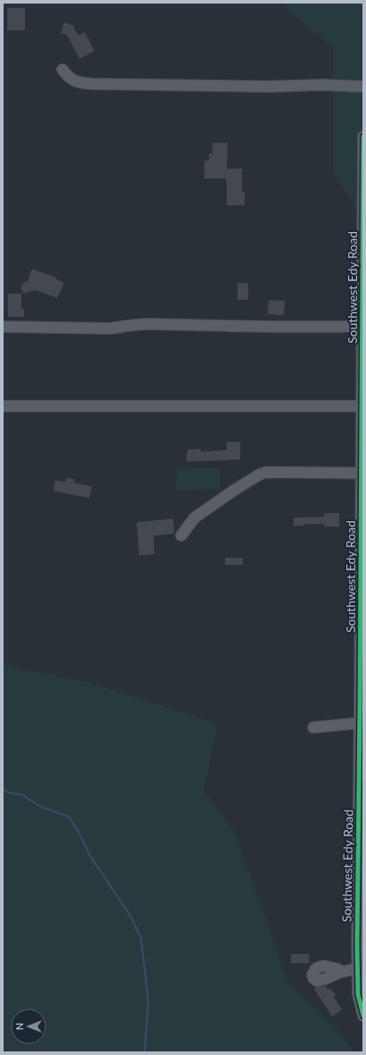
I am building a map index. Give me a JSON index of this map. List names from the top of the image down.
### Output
{
  "streets": {
    "street": ["Southwest Edy Road"]
  },
  "north": "left"
}
